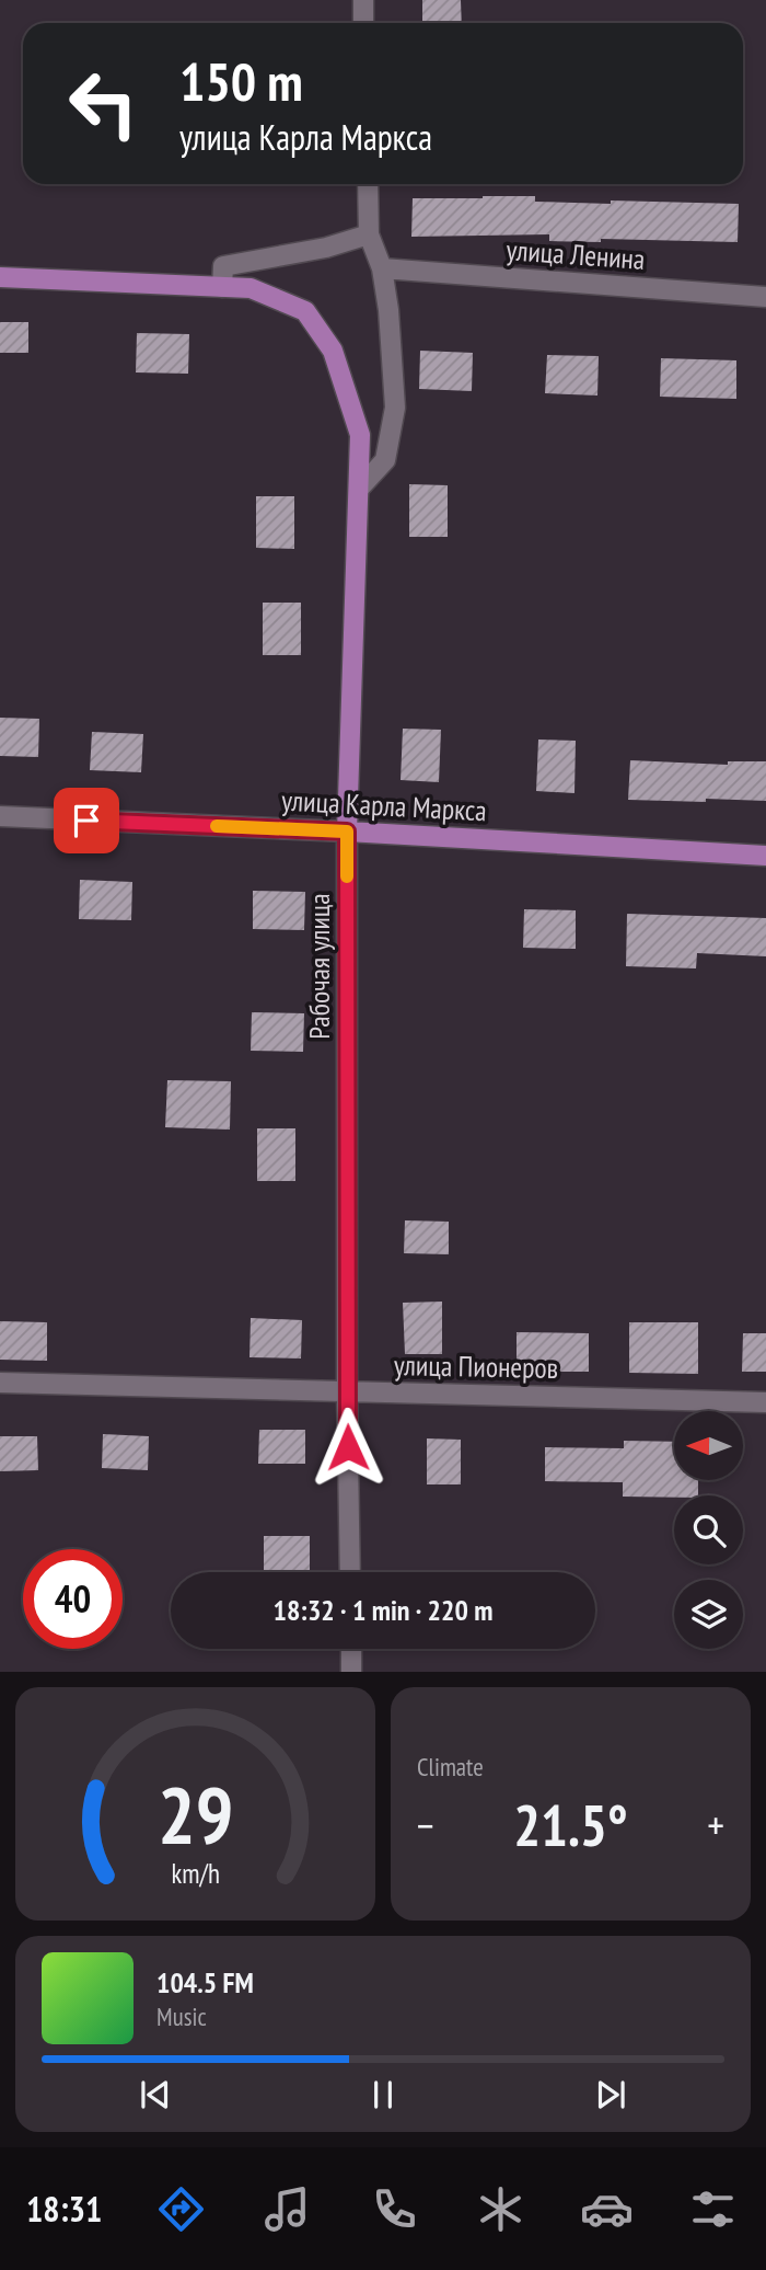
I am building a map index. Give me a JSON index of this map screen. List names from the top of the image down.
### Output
{
  "streets": {
    "main road": ["улица Карла Маркса", "Рабочая улица"],
    "street": ["улица Ленина", "улица Пионеров"]
  },
  "crossings": [
    ["улица Карла Маркса", "Рабочая улица"],
    ["Рабочая улица", "улица Пионеров"]
  ],
  "north": "left",
  "page": {
    "turn": ["150 m", "улица Карла Маркса"],
    "limit": "40",
    "trip": "18:32 · 1 min · 220 m",
    "tile": "Climate",
    "heat": ["−", "21.5°", "+"],
    "song": ["104.5 FM", "Music"],
    "tabs": "18:31",
    "gauge": ["29", "km/h"]
  }
}
